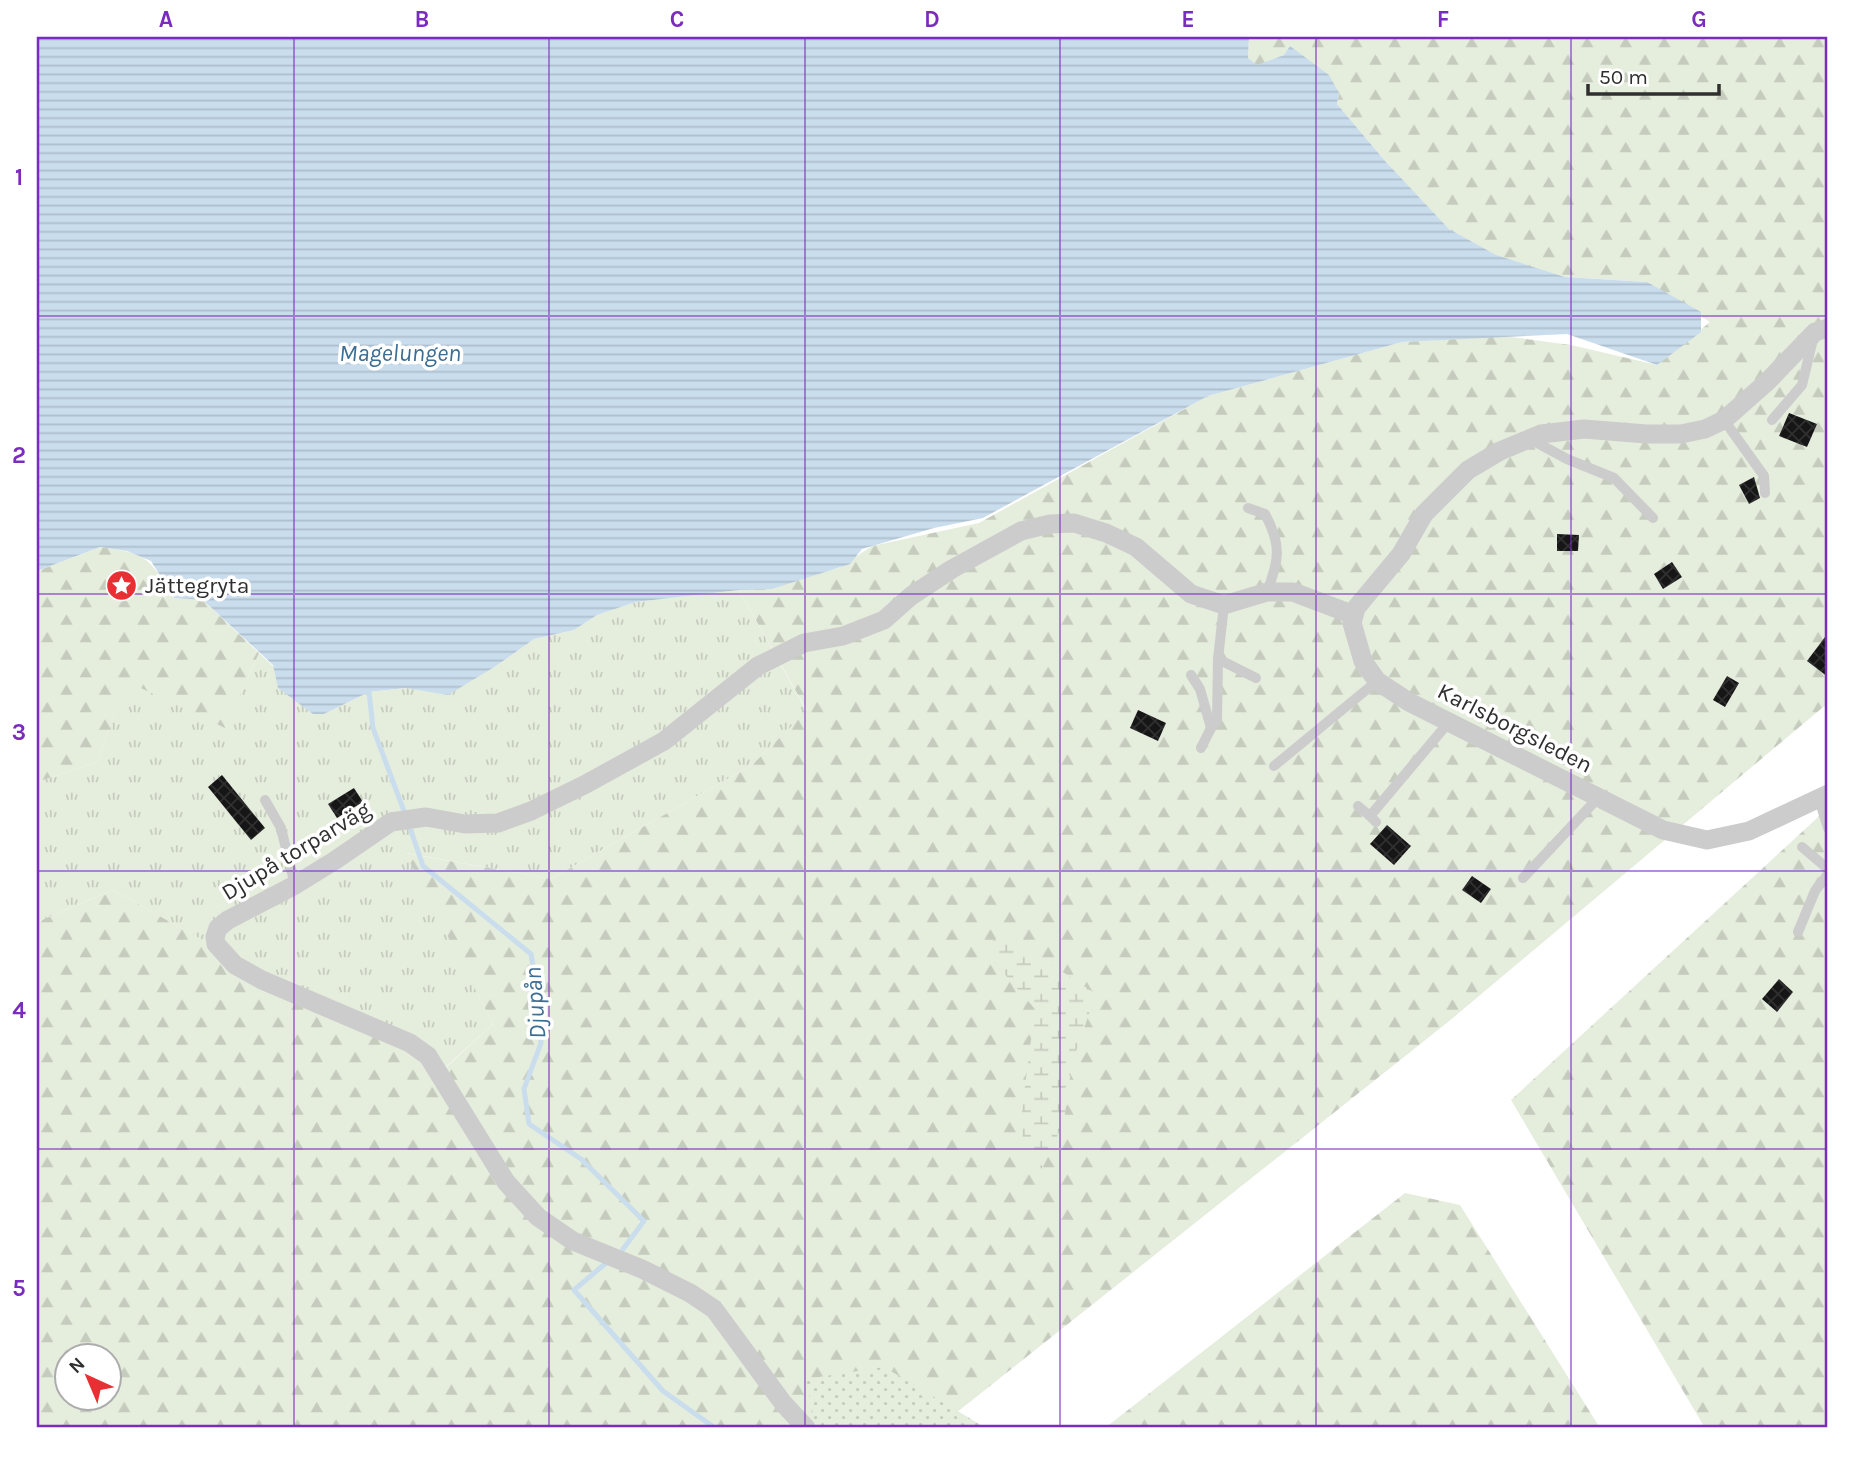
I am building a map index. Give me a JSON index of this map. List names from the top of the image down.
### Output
{
  "streets": {
    "street": ["Karlsborgsleden", "Djupå torparväg"]
  },
  "water": ["Magelungen", "Djupån"],
  "places": {
    "place": ["Jättegryta"]
  },
  "scale_bar": "50 m",
  "north": "top left",
  "grid": {
    "columns": [
      "A",
      "B",
      "C",
      "D",
      "E",
      "F",
      "G"
    ],
    "rows": [
      "1",
      "2",
      "3",
      "4",
      "5"
    ]
  }
}
